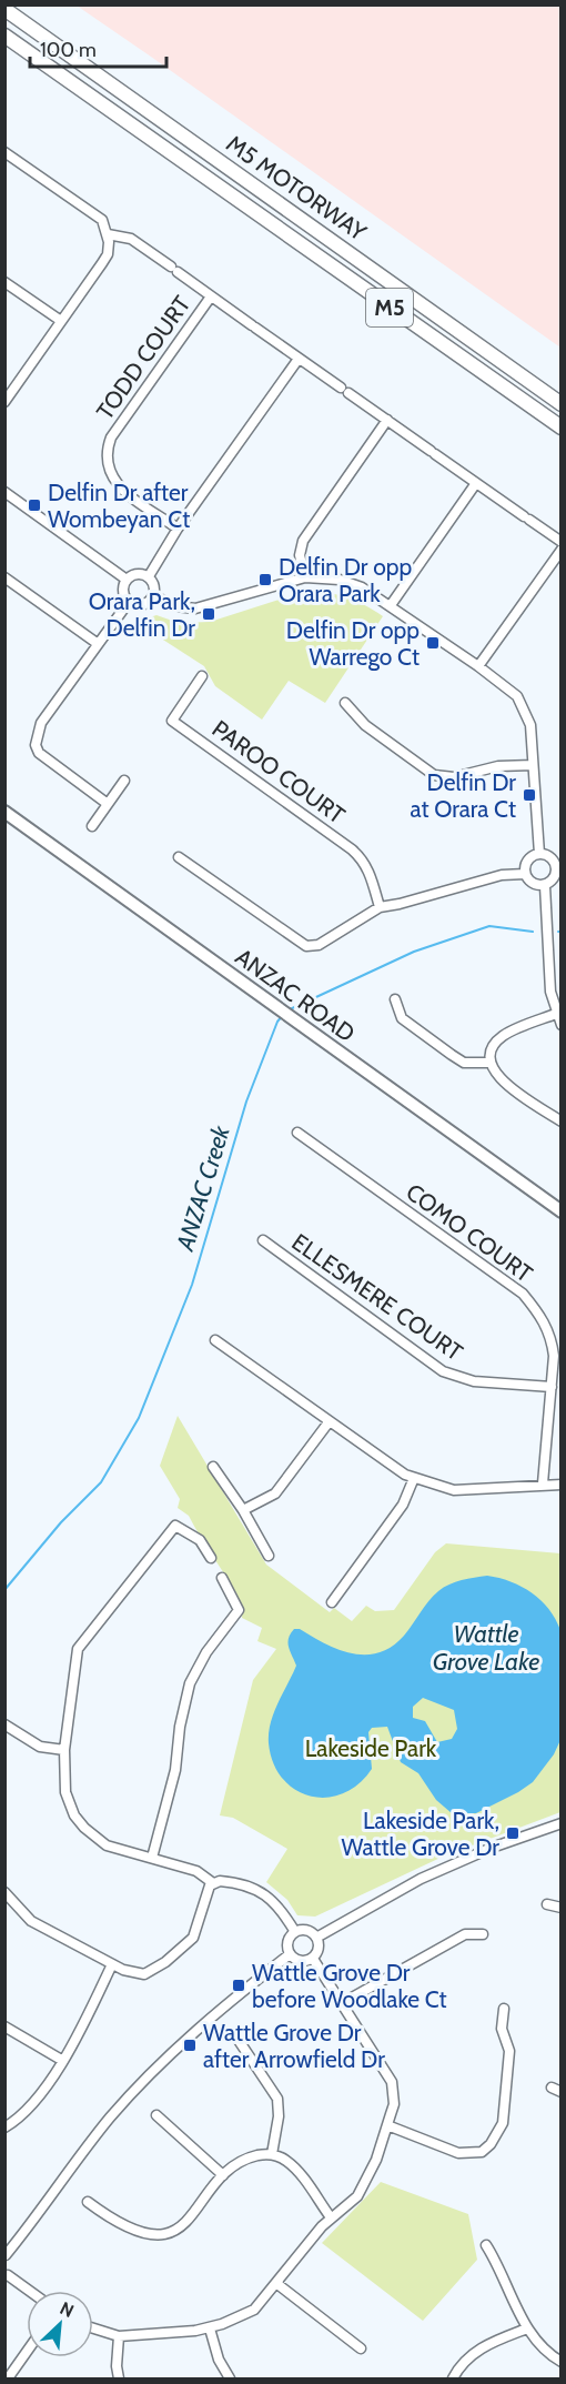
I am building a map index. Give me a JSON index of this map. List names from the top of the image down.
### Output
{
  "streets": {
    "highway": ["M5 MOTORWAY", "M5"],
    "main road": ["ANZAC ROAD"],
    "street": [
      "TODD COURT",
      "PAROO COURT",
      "COMO COURT",
      "ELLESMERE COURT"
    ]
  },
  "crossings": [
    ["COMO COURT", "ELLESMERE COURT"]
  ],
  "water": ["ANZAC Creek", "Wattle Grove Lake"],
  "parks": ["Lakeside Park"],
  "places": {
    "transit": [
      "Delfin Dr after Wombeyan Ct",
      "Delfin Dr opp Orara Park",
      "Orara Park, Delfin Dr",
      "Delfin Dr opp Warrego Ct",
      "Delfin Dr at Orara Ct",
      "Lakeside Park, Wattle Grove Dr",
      "Wattle Grove Dr before Woodlake Ct",
      "Wattle Grove Dr after Arrowfield Dr"
    ]
  },
  "scale_bar": "100 m",
  "north": "top right"
}
